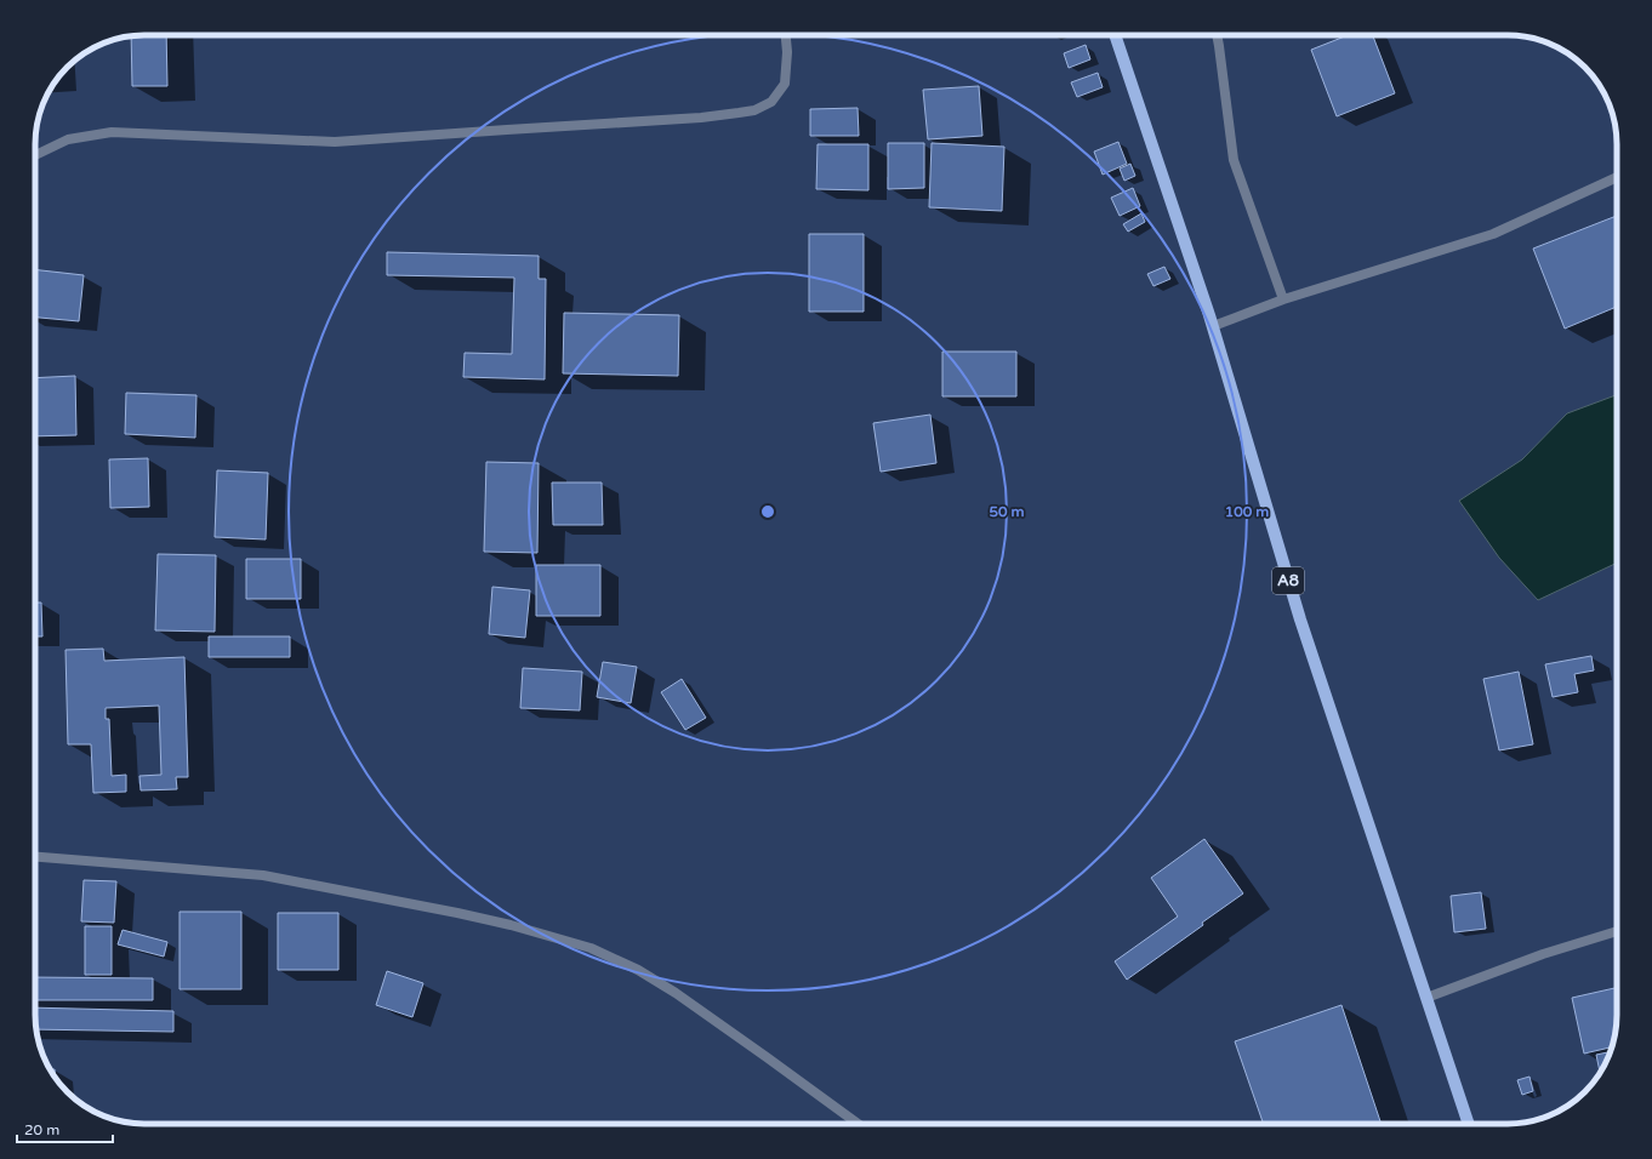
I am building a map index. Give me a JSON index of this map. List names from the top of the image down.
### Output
{
  "streets": {
    "main road": ["A8"]
  },
  "scale_bar": "20 m",
  "rings": ["50 m", "100 m"]
}
